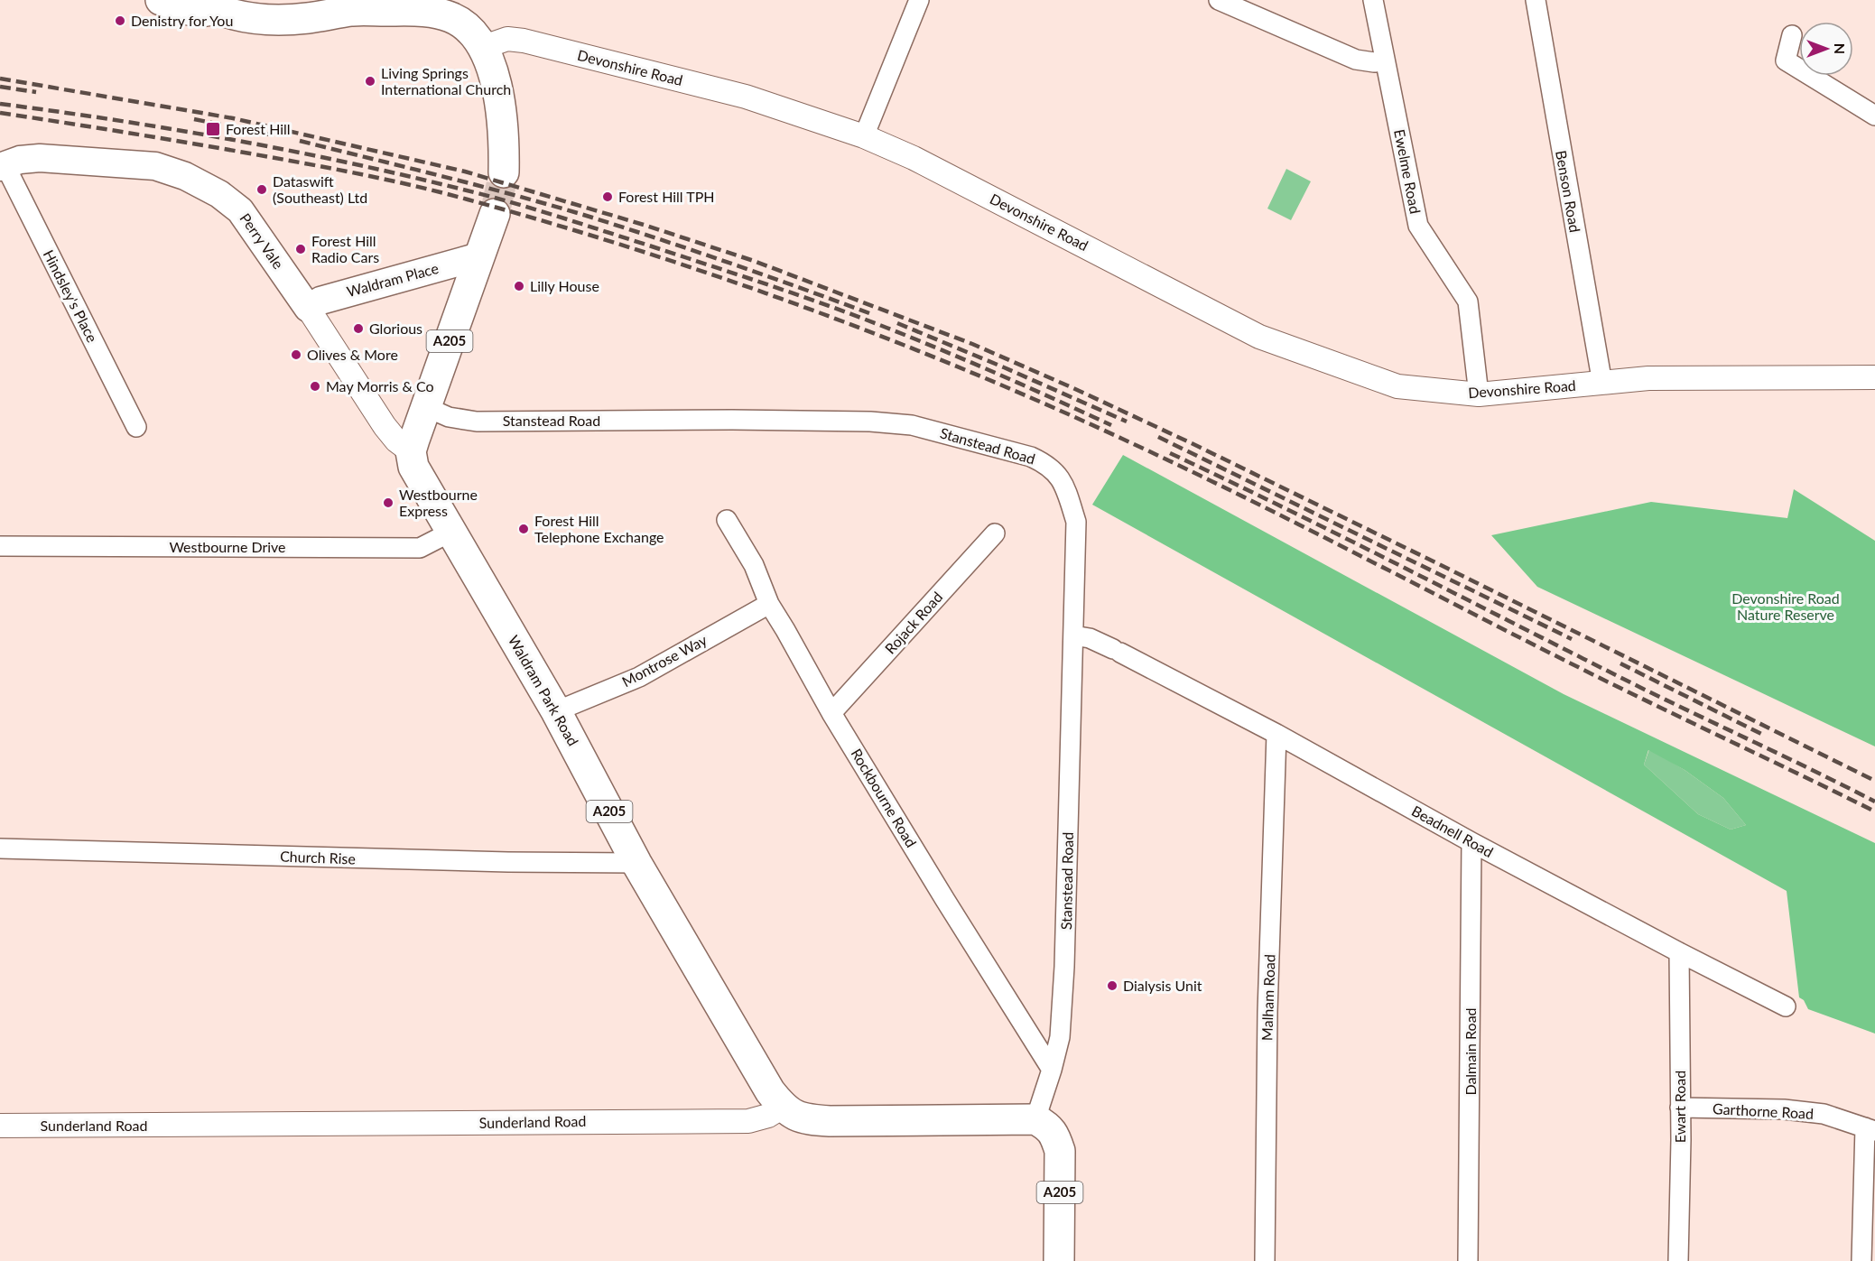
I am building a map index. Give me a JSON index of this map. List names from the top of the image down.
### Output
{
  "streets": {
    "highway": ["A205", "Waldram Park Road"],
    "main road": ["Perry Vale", "Waldram Place"],
    "street": [
      "Devonshire Road",
      "Ewelme Road",
      "Benson Road",
      "Hindsley's Place",
      "Stanstead Road",
      "Westbourne Drive",
      "Rojack Road",
      "Montrose Way",
      "Rockbourne Road",
      "Beadnell Road",
      "Church Rise",
      "Malham Road",
      "Dalmain Road",
      "Ewart Road",
      "Garthorne Road",
      "Sunderland Road"
    ]
  },
  "crossings": [
    ["Devonshire Road", "Ewelme Road"],
    ["Devonshire Road", "Benson Road"],
    ["Perry Vale", "Waldram Place"],
    ["Perry Vale", "Hindsley's Place"],
    ["Perry Vale", "A205"],
    ["Perry Vale", "Waldram Park Road"],
    ["Waldram Place", "A205"],
    ["A205", "Stanstead Road"],
    ["A205", "Waldram Park Road"],
    ["A205", "Sunderland Road"],
    ["Stanstead Road", "Rockbourne Road"],
    ["Stanstead Road", "Beadnell Road"],
    ["Westbourne Drive", "Waldram Park Road"],
    ["Rojack Road", "Rockbourne Road"],
    ["Montrose Way", "Waldram Park Road"],
    ["Montrose Way", "Rockbourne Road"],
    ["Waldram Park Road", "Church Rise"],
    ["Waldram Park Road", "Sunderland Road"],
    ["Beadnell Road", "Malham Road"],
    ["Beadnell Road", "Dalmain Road"],
    ["Beadnell Road", "Ewart Road"],
    ["Ewart Road", "Garthorne Road"]
  ],
  "parks": ["Devonshire Road Nature Reserve"],
  "places": {
    "other": [
      "Denistry for You",
      "Living Springs International Church",
      "Dataswift (Southeast) Ltd",
      "Forest Hill TPH",
      "Forest Hill Radio Cars",
      "Lilly House",
      "Glorious",
      "Olives & More",
      "May Morris & Co",
      "Westbourne Express",
      "Forest Hill Telephone Exchange",
      "Dialysis Unit"
    ],
    "transit": ["Forest Hill"]
  },
  "north": "right"
}
